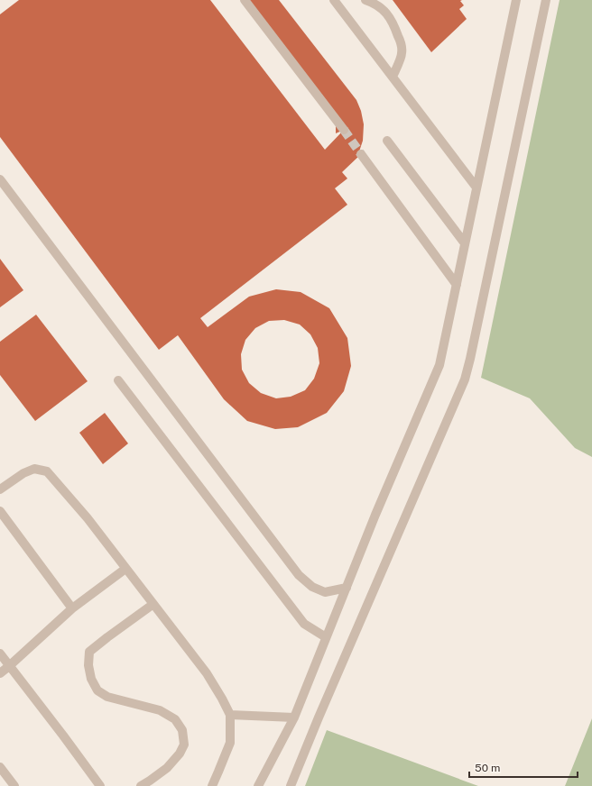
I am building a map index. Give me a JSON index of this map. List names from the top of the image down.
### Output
{
  "scale_bar": "50 m"
}
